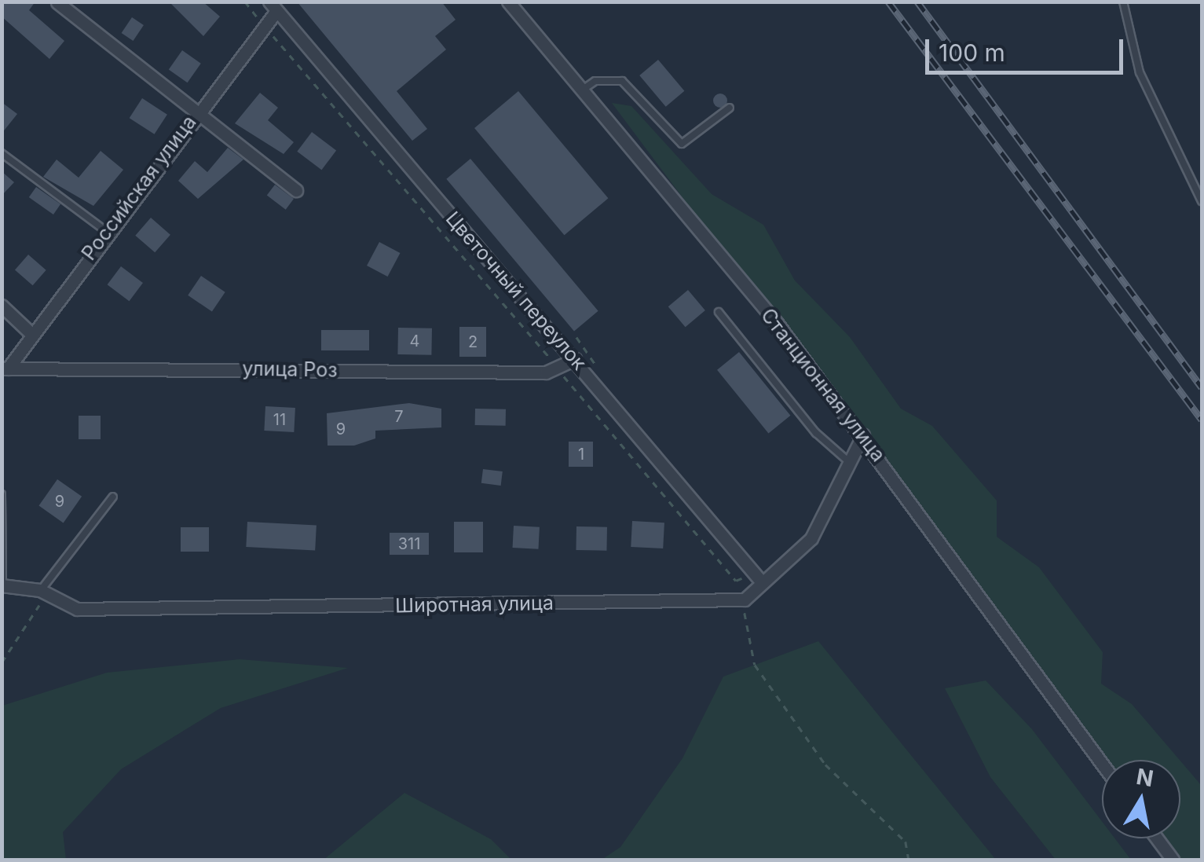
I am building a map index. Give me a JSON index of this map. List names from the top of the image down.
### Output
{
  "streets": {
    "street": [
      "Российская улица",
      "Цветочный переулок",
      "улица Роз",
      "Станционная улица",
      "Широтная улица"
    ]
  },
  "crossings": [
    ["Российская улица", "Цветочный переулок"],
    ["Российская улица", "улица Роз"],
    ["Цветочный переулок", "улица Роз"]
  ],
  "house_numbers": [
    "4",
    "2",
    "7",
    "11",
    "9",
    "1",
    "9",
    "311"
  ],
  "scale_bar": "100 m",
  "north": "top"
}
